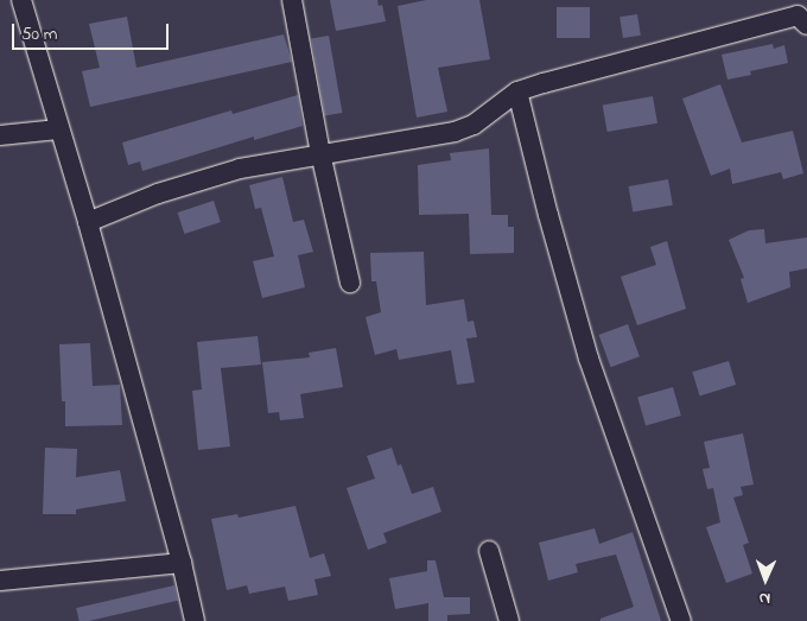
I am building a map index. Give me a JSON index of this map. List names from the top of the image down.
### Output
{
  "scale_bar": "50 m",
  "north": "bottom"
}
